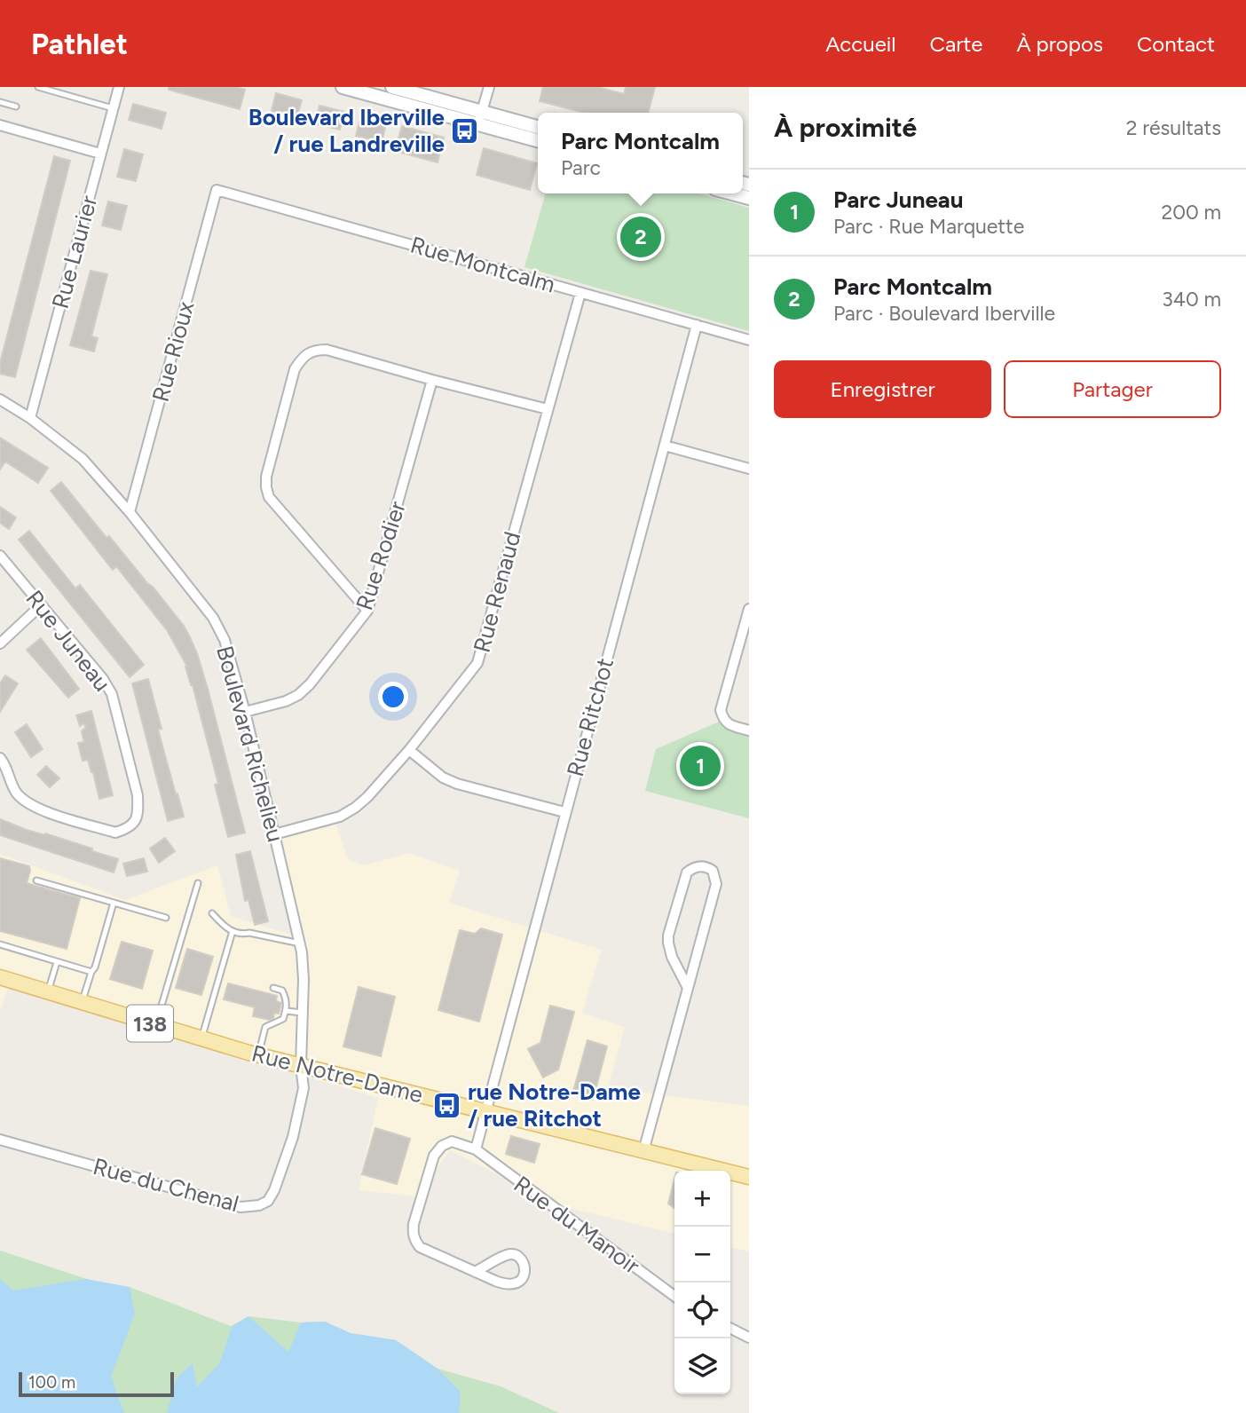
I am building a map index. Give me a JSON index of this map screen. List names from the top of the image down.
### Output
{
  "streets": {
    "main road": ["138", "Rue Notre-Dame"],
    "street": [
      "Rue Laurier",
      "Rue Montcalm",
      "Rue Rioux",
      "Rue Rodier",
      "Rue Renaud",
      "Rue Juneau",
      "Rue Ritchot",
      "Boulevard Richelieu",
      "Rue du Chenal",
      "Rue du Manoir"
    ]
  },
  "crossings": [
    ["Rue Laurier", "Boulevard Richelieu"],
    ["Rue Montcalm", "Rue Rioux"],
    ["Rue Montcalm", "Rue Renaud"],
    ["Rue Montcalm", "Rue Ritchot"],
    ["Rue Rioux", "Boulevard Richelieu"],
    ["Rue Rodier", "Boulevard Richelieu"],
    ["Rue Renaud", "Boulevard Richelieu"],
    ["Rue Ritchot", "Rue Notre-Dame"],
    ["Rue Ritchot", "Rue du Manoir"],
    ["Boulevard Richelieu", "Rue Notre-Dame"],
    ["Boulevard Richelieu", "Rue du Chenal"],
    ["Rue Notre-Dame", "Rue du Chenal"]
  ],
  "places": {
    "bus stop": ["Boulevard Iberville / rue Landreville", "rue Notre-Dame / rue Ritchot"]
  },
  "scale_bar": "100 m",
  "page": {
    "header": "Pathlet",
    "nav": [
      "Accueil",
      "Carte",
      "À propos",
      "Contact"
    ],
    "heading": ["À proximité", "2 résultats"],
    "popup": ["Parc Montcalm", "Parc"],
    "list": [
      {
        "mark": "1",
        "name": "Parc Juneau",
        "note": "Parc · Rue Marquette",
        "value": "200 m"
      },
      {
        "mark": "2",
        "name": "Parc Montcalm",
        "note": "Parc · Boulevard Iberville",
        "value": "340 m"
      }
    ],
    "pins": ["2", "1"],
    "buttons": ["Enregistrer", "Partager"],
    "map_buttons": ["+", "−"],
    "scale": "100 m"
  }
}
